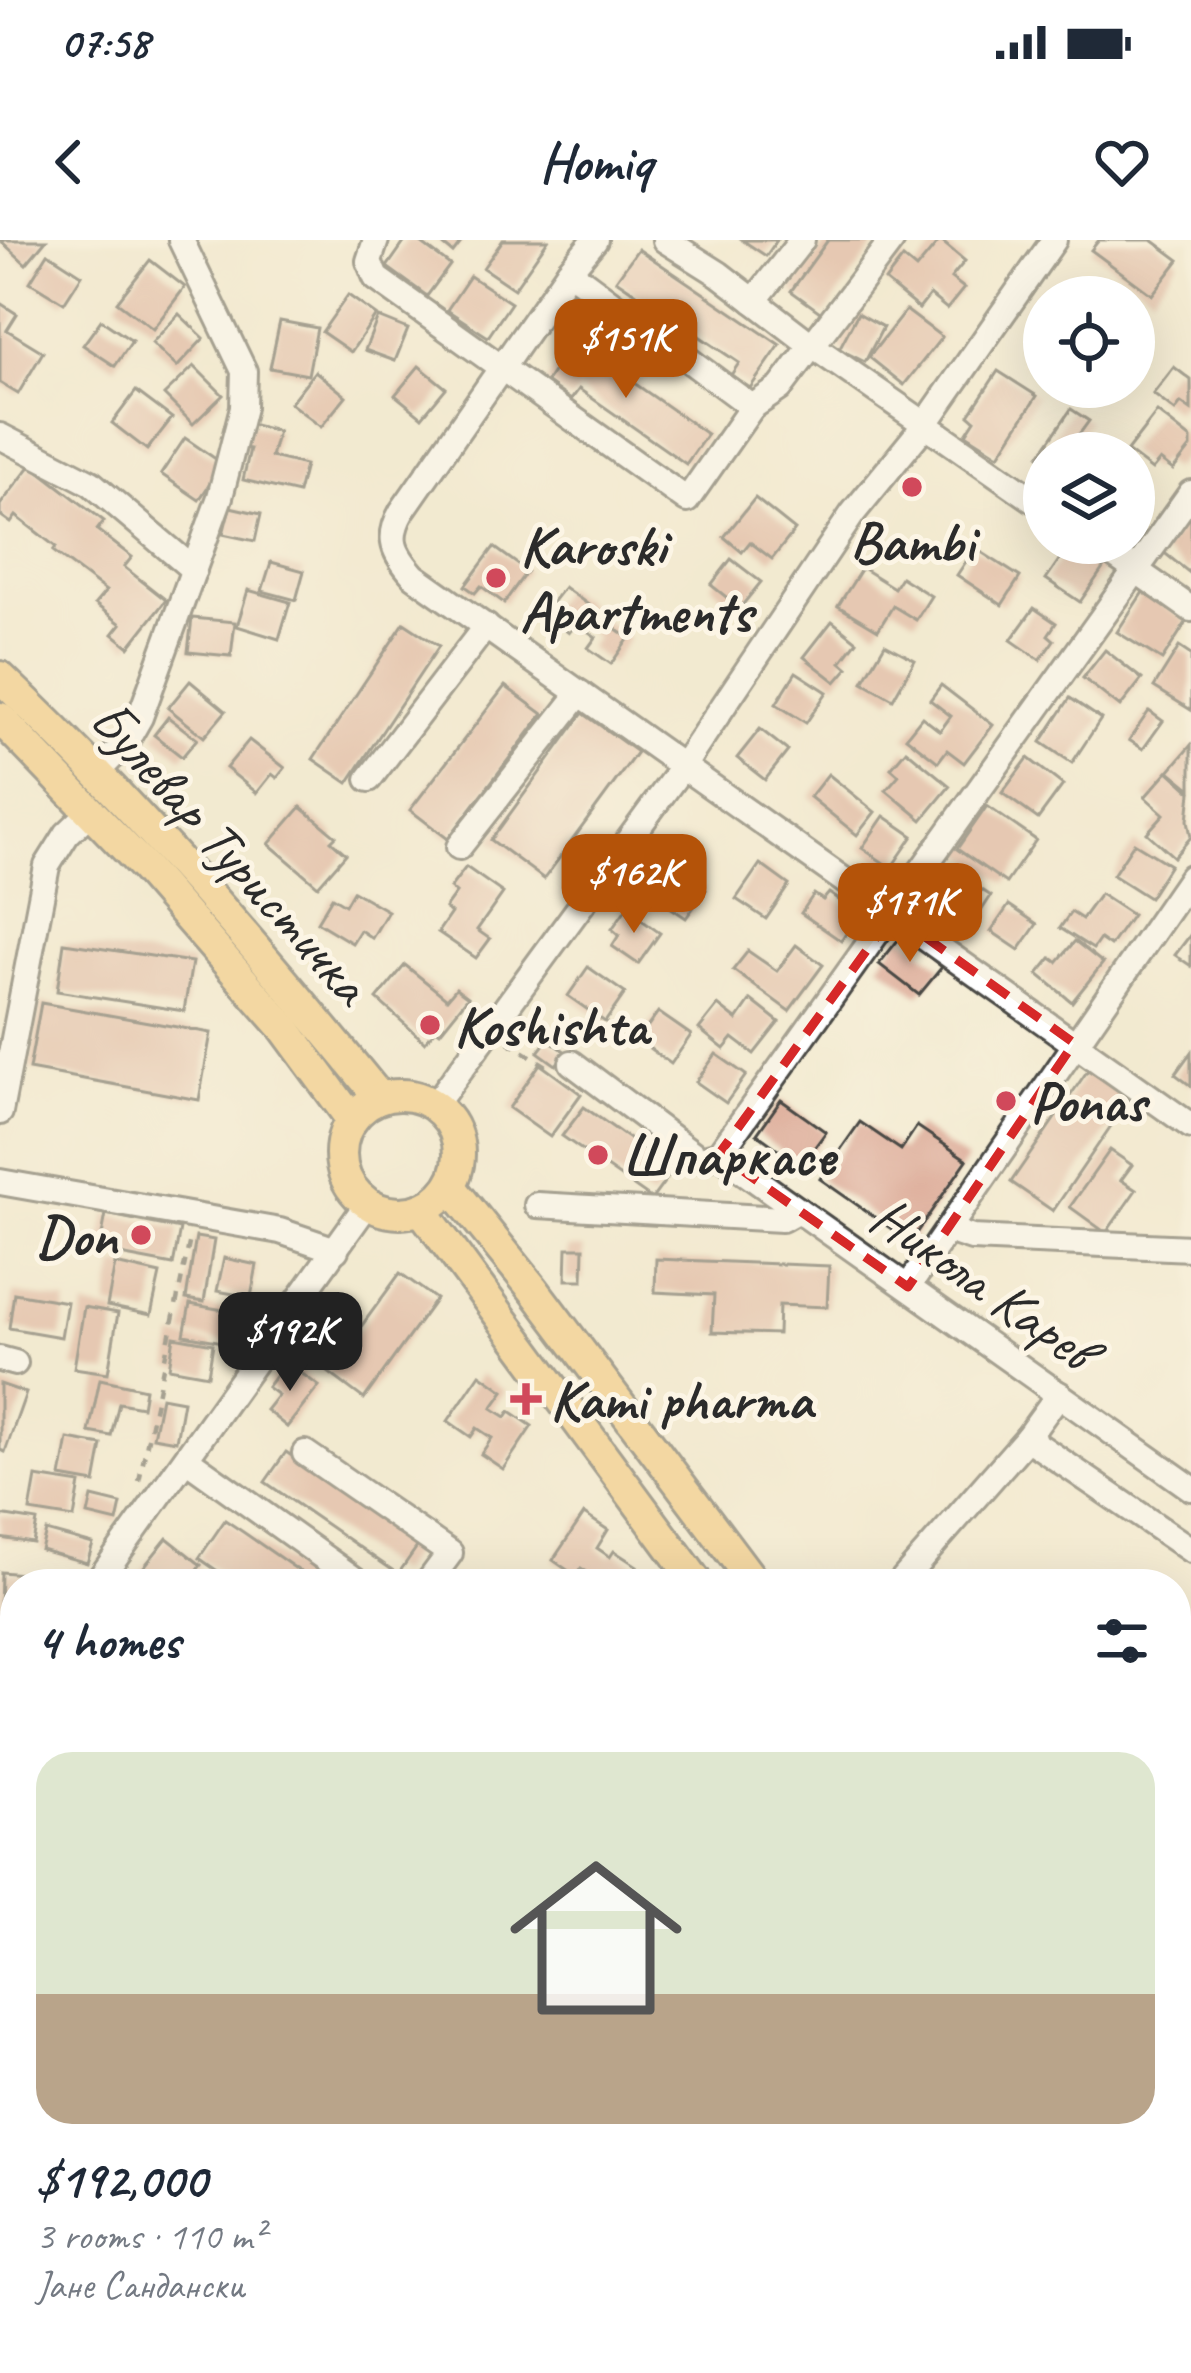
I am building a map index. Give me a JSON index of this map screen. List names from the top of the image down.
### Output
{
  "streets": {
    "main road": ["Булевар Туристичка"],
    "street": ["Никола Карев"]
  },
  "places": {
    "other": [
      "Bambi",
      "Karoski Apartments",
      "Koshishta",
      "Ponas",
      "Шпаркасе",
      "Don"
    ],
    "health": ["Kami pharma"]
  },
  "page": {
    "status": "07:58",
    "header": "Homiq",
    "price": [
      "$151K",
      "$162K",
      "$171K",
      "$192K"
    ],
    "heading": "4 homes",
    "list": [
      {
        "name": "$192,000",
        "note": "3 rooms · 110 m² · Јане Сандански"
      }
    ]
  }
}
